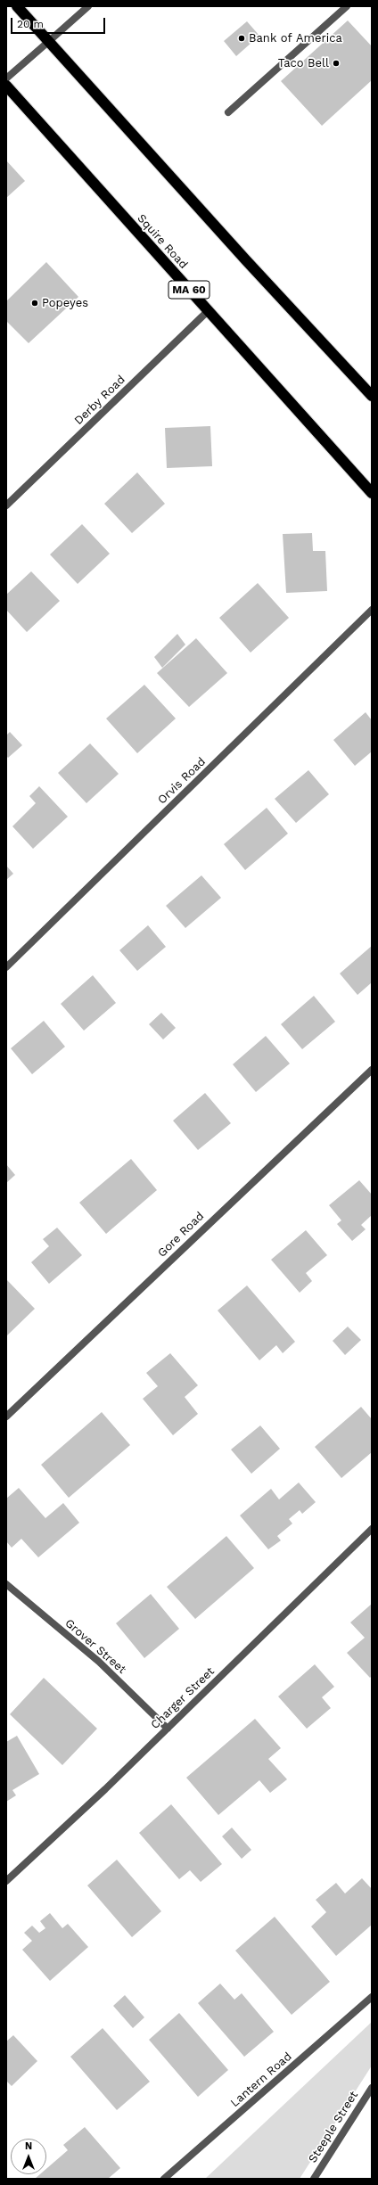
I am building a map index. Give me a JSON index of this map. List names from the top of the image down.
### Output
{
  "streets": {
    "highway": ["Squire Road", "MA 60"],
    "street": [
      "Derby Road",
      "Orvis Road",
      "Gore Road",
      "Grover Street",
      "Charger Street",
      "Lantern Road",
      "Steeple Street"
    ]
  },
  "crossings": [
    ["Squire Road", "Derby Road"],
    ["Grover Street", "Charger Street"]
  ],
  "places": ["Bank of America", "Taco Bell", "Popeyes"],
  "scale_bar": "20 m",
  "north": "top"
}
